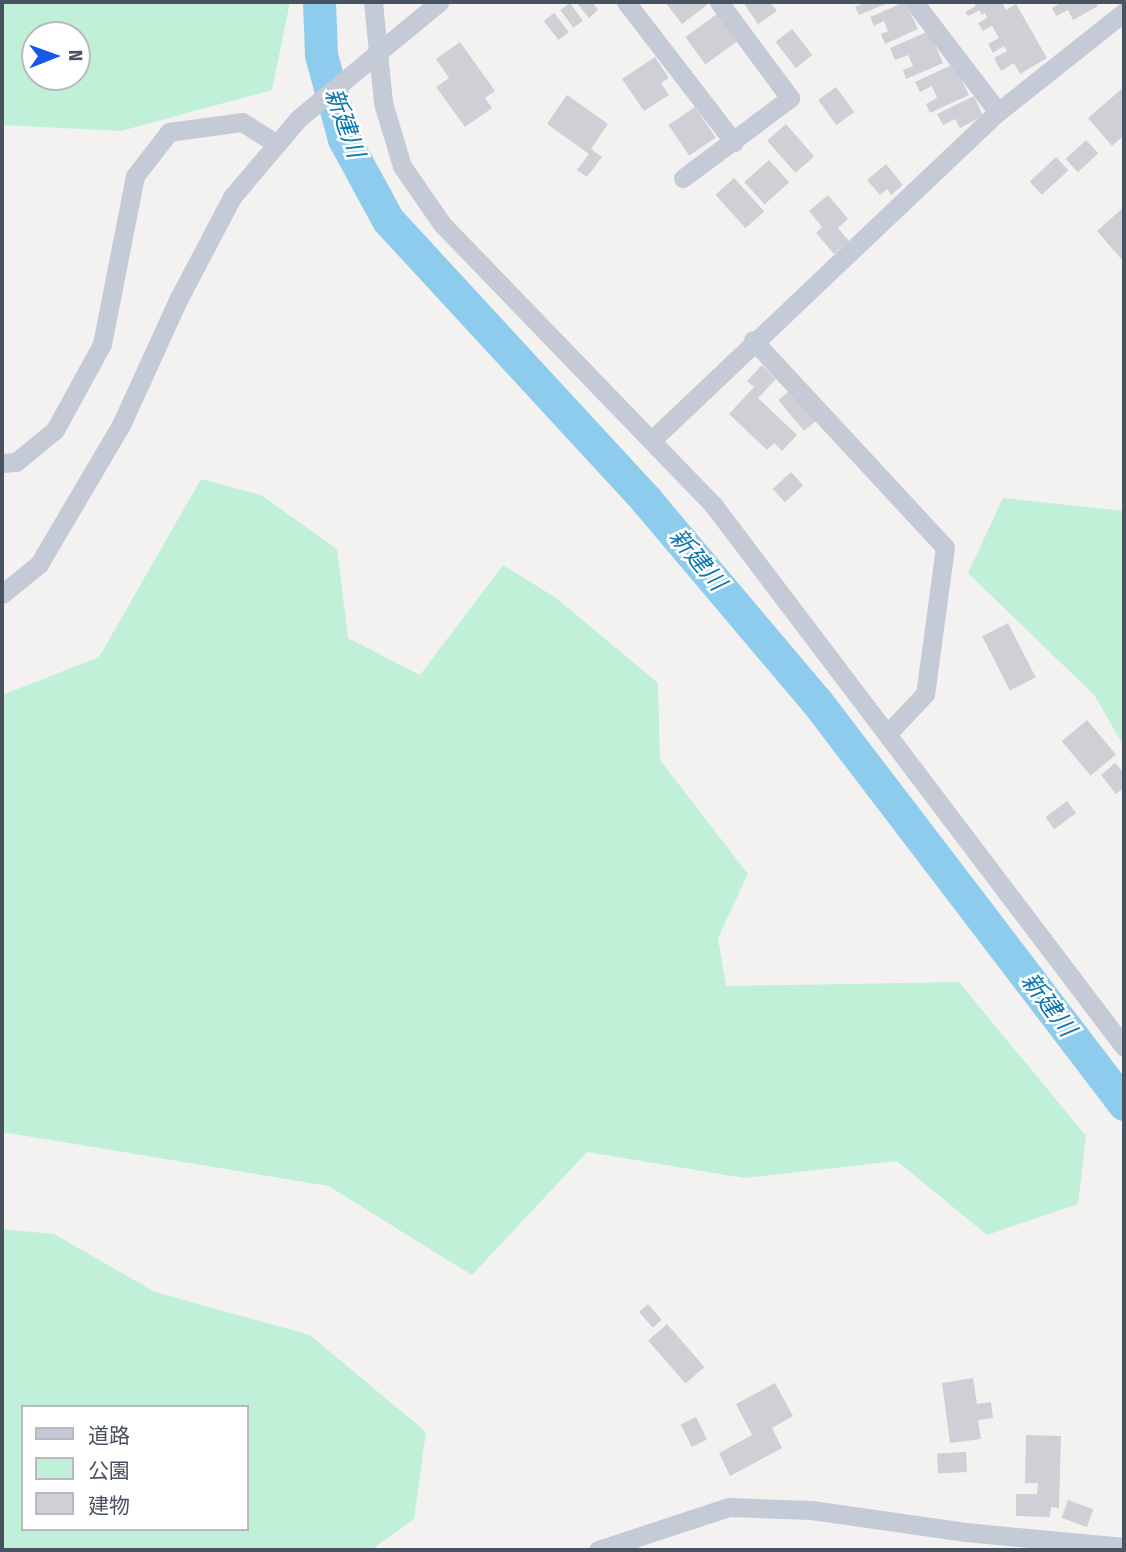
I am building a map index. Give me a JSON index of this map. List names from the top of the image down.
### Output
{
  "water": ["新建川"],
  "legend": ["道路", "公園", "建物"],
  "north": "right"
}
